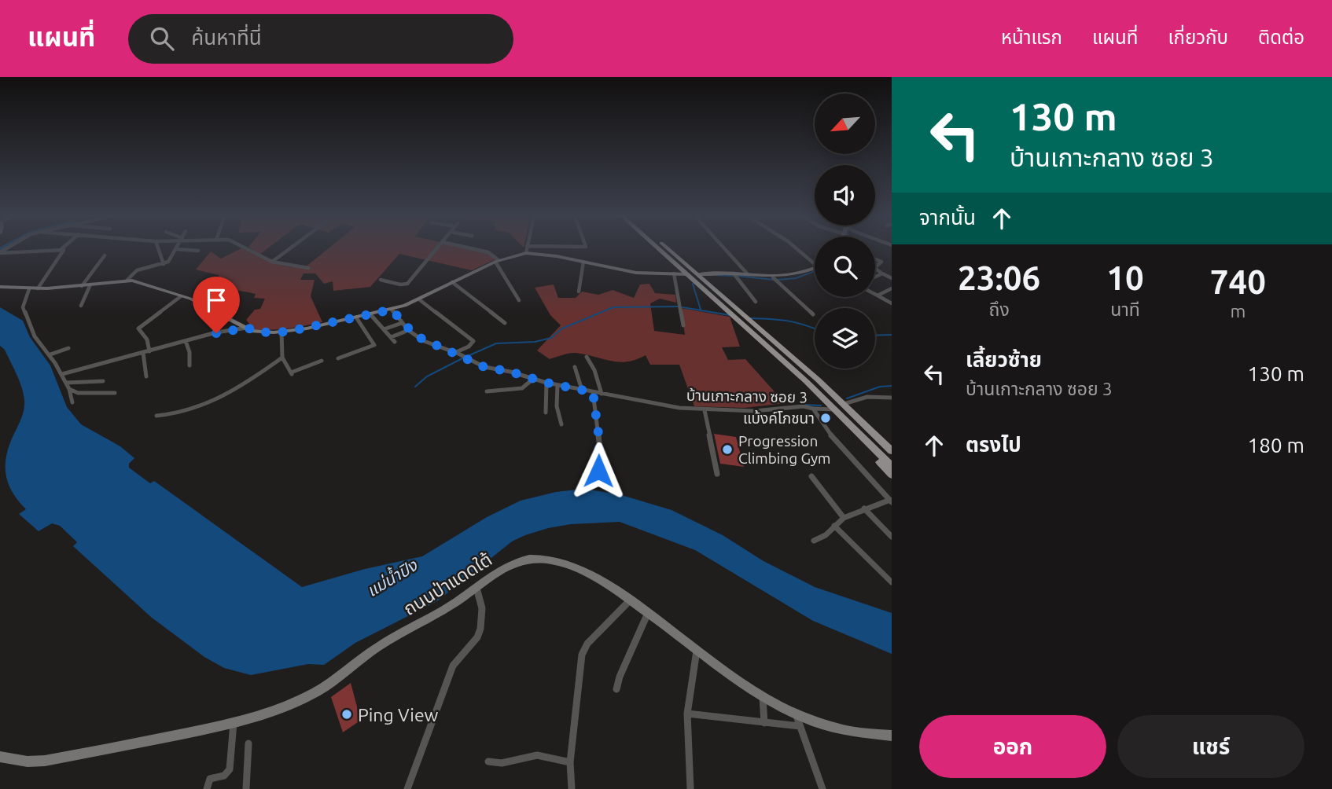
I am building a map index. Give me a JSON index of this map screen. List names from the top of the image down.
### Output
{
  "streets": {
    "street": ["บ้านเกาะกลาง ซอย 3", "ถนนป่าแดดใต้"]
  },
  "water": ["แม่น้ำปิง"],
  "places": ["แบ้งค์โภชนา", "Progression Climbing Gym", "Ping View"],
  "north": "bottom left",
  "page": {
    "header": "แผนที่",
    "search": "ค้นหาที่นี่",
    "nav": [
      "หน้าแรก",
      "แผนที่",
      "เกี่ยวกับ",
      "ติดต่อ"
    ],
    "turn": ["130 m", "บ้านเกาะกลาง ซอย 3"],
    "then": "จากนั้น",
    "eta": [
      "23:06",
      "ถึง",
      "10",
      "นาที",
      "740",
      "m"
    ],
    "list": [
      {
        "name": "เลี้ยวซ้าย",
        "note": "บ้านเกาะกลาง ซอย 3",
        "value": "130 m"
      },
      {
        "name": "ตรงไป",
        "value": "180 m"
      }
    ],
    "buttons": ["ออก", "แชร์"]
  }
}
